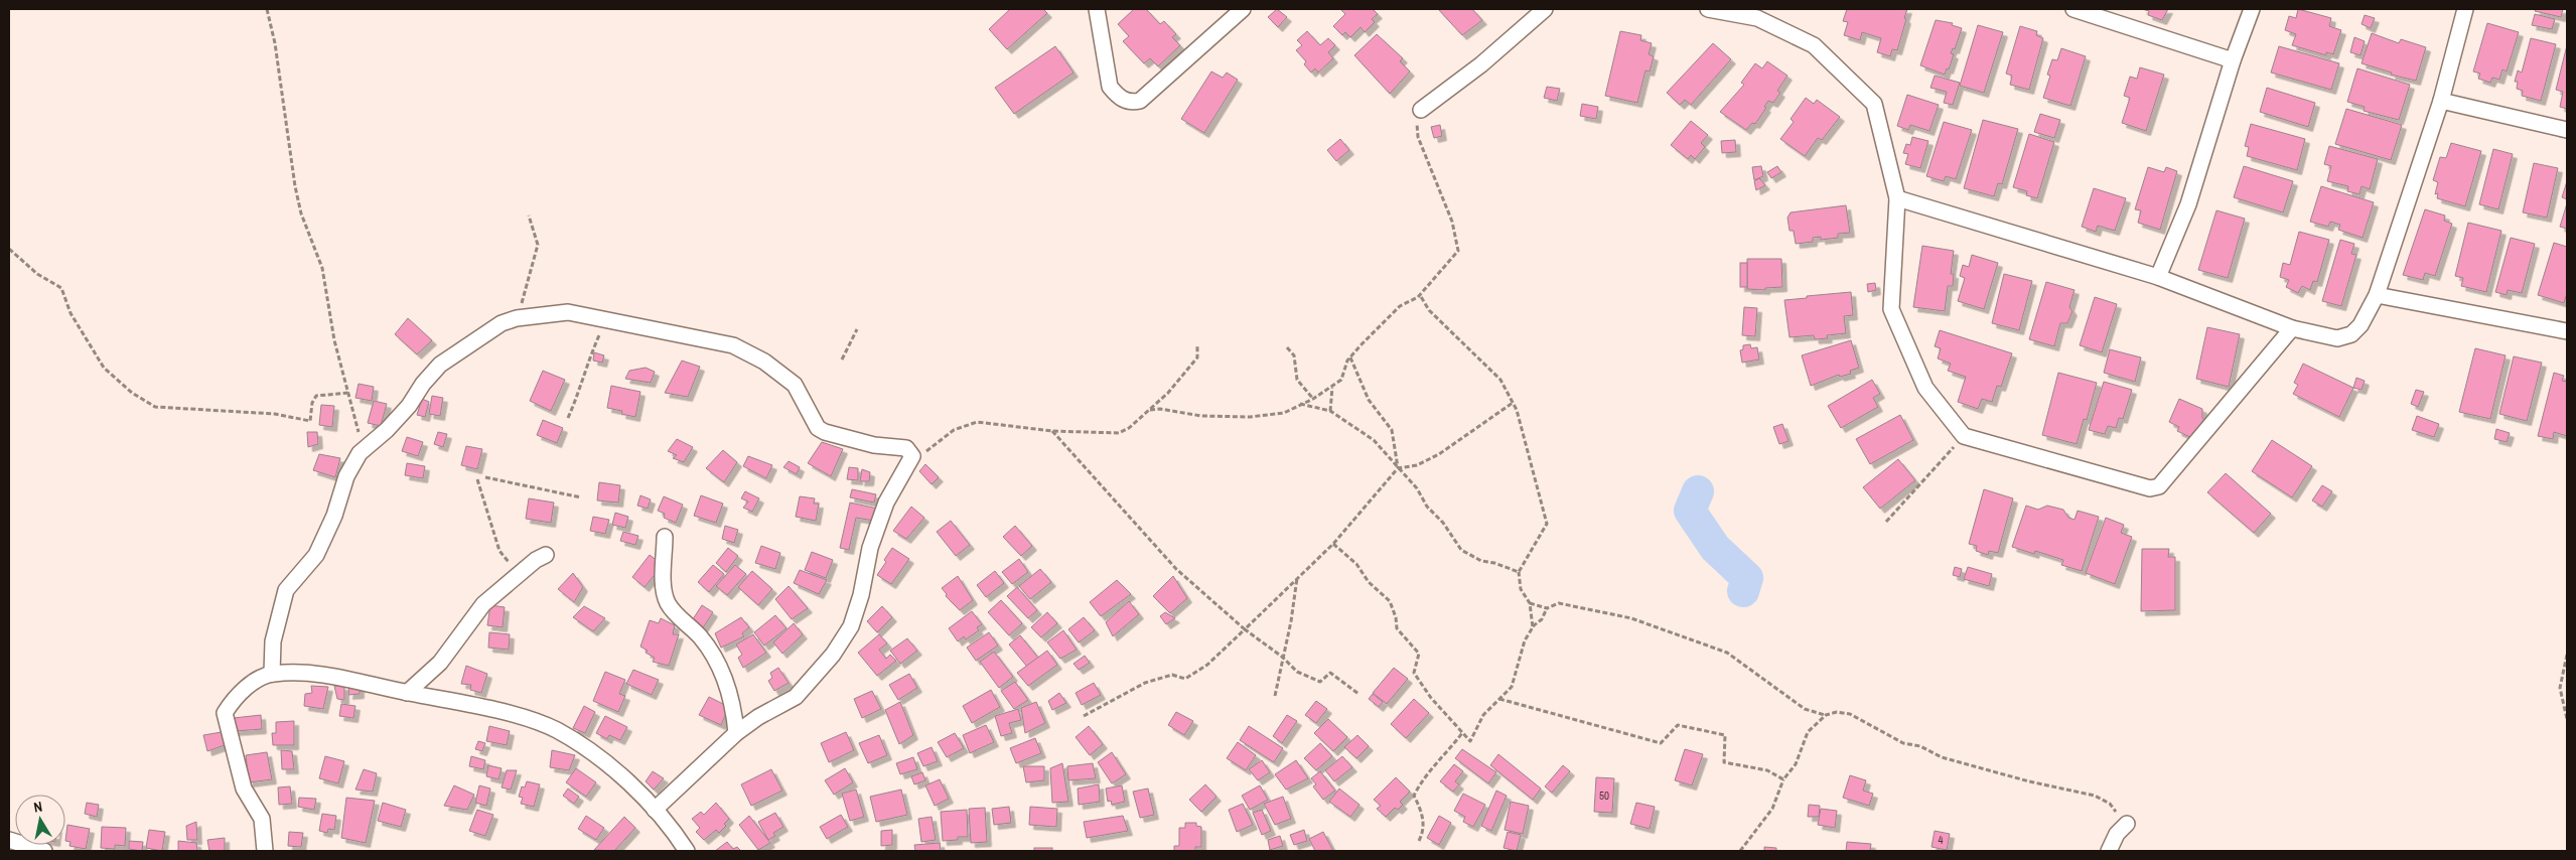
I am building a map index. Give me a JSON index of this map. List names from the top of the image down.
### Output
{
  "house_numbers": ["50", "4"],
  "north": "top"
}
